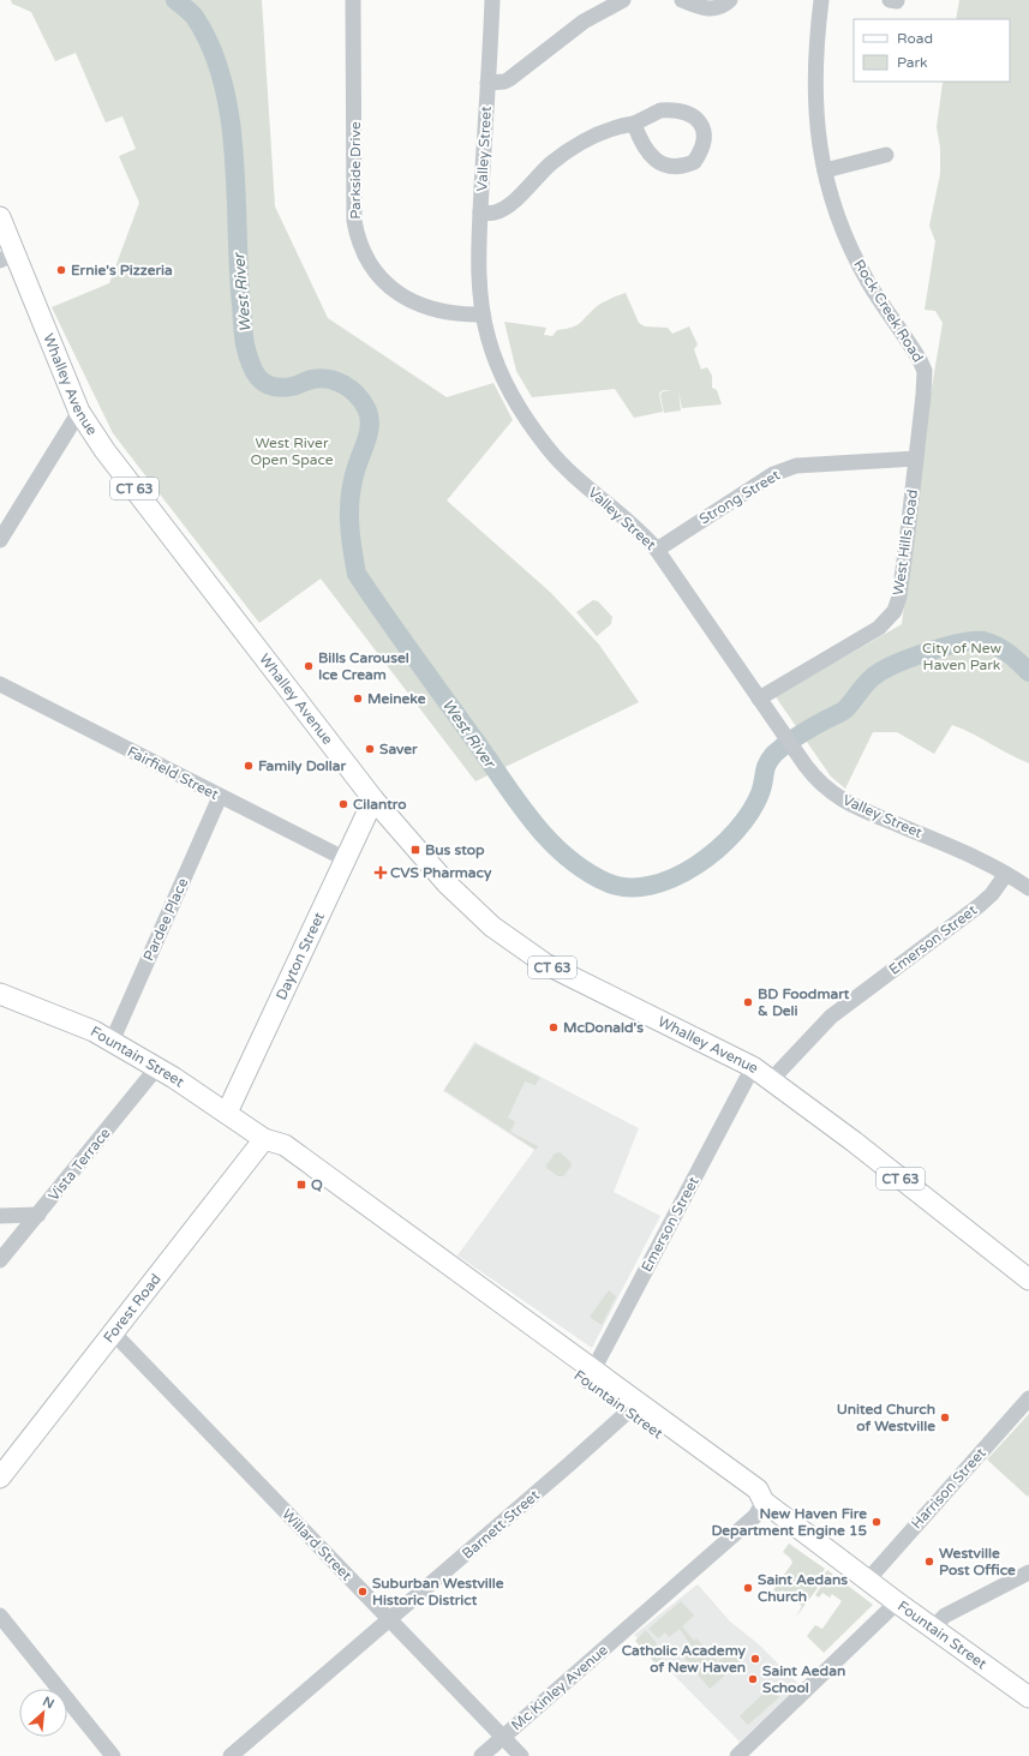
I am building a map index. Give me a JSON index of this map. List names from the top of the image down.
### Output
{
  "streets": {
    "main road": [
      "Whalley Avenue",
      "CT 63",
      "Dayton Street",
      "Fountain Street",
      "Forest Road"
    ],
    "street": [
      "Valley Street",
      "Parkside Drive",
      "Rock Creek Road",
      "Strong Street",
      "West Hills Road",
      "Fairfield Street",
      "Pardee Place",
      "Emerson Street",
      "Vista Terrace",
      "Harrison Street",
      "Barnett Street",
      "Willard Street",
      "Mc Kinley Avenue"
    ]
  },
  "crossings": [
    ["Valley Street", "Parkside Drive"],
    ["Valley Street", "Strong Street"],
    ["Valley Street", "West Hills Road"],
    ["Valley Street", "Emerson Street"],
    ["Rock Creek Road", "West Hills Road"],
    ["Whalley Avenue", "Emerson Street"],
    ["Whalley Avenue", "Dayton Street"],
    ["Strong Street", "West Hills Road"],
    ["Fairfield Street", "Pardee Place"],
    ["Fairfield Street", "Dayton Street"],
    ["Pardee Place", "Fountain Street"],
    ["Emerson Street", "Fountain Street"],
    ["Dayton Street", "Fountain Street"],
    ["Fountain Street", "Vista Terrace"],
    ["Fountain Street", "Forest Road"],
    ["Fountain Street", "Harrison Street"],
    ["Fountain Street", "Barnett Street"],
    ["Fountain Street", "Mc Kinley Avenue"],
    ["Forest Road", "Willard Street"],
    ["Barnett Street", "Willard Street"],
    ["Willard Street", "Mc Kinley Avenue"]
  ],
  "water": ["West River"],
  "parks": ["West River Open Space", "City of New Haven Park"],
  "places": {
    "other": [
      "Ernie's Pizzeria",
      "Bills Carousel Ice Cream",
      "Meineke",
      "Saver",
      "Family Dollar",
      "Cilantro",
      "BD Foodmart & Deli",
      "McDonald's",
      "United Church of Westville",
      "New Haven Fire Department Engine 15",
      "Westville Post Office",
      "Saint Aedans Church",
      "Suburban Westville Historic District",
      "Catholic Academy of New Haven",
      "Saint Aedan School"
    ],
    "transit": ["Bus stop", "Q"],
    "health": ["CVS Pharmacy"]
  },
  "legend": ["Road", "Park"],
  "north": "top right"
}
